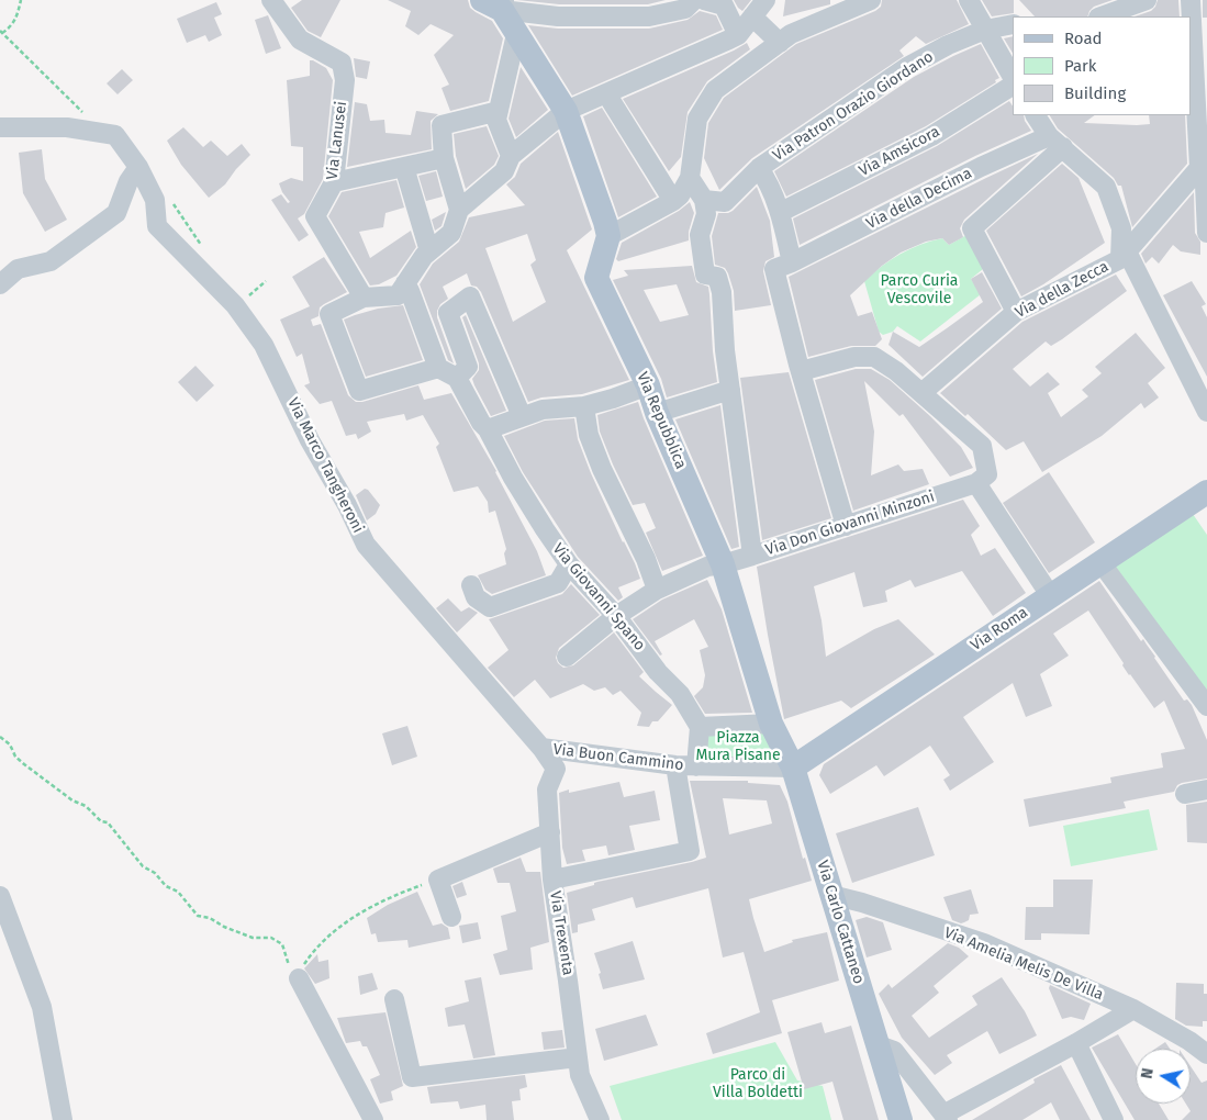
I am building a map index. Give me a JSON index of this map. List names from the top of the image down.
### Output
{
  "streets": {
    "main road": ["Via Repubblica", "Via Roma", "Via Carlo Cattaneo"],
    "street": [
      "Via Patron Orazio Giordano",
      "Via Lanusei",
      "Via Amsicora",
      "Via della Decima",
      "Via della Zecca",
      "Via Marco Tangheroni",
      "Via Don Giovanni Minzoni",
      "Via Giovanni Spano",
      "Via Buon Cammino",
      "Via Trexenta",
      "Via Amelia Melis De Villa"
    ]
  },
  "crossings": [
    ["Via Repubblica", "Via Don Giovanni Minzoni"],
    ["Via Repubblica", "Via Carlo Cattaneo"],
    ["Via Marco Tangheroni", "Via Buon Cammino"],
    ["Via Marco Tangheroni", "Via Trexenta"],
    ["Via Don Giovanni Minzoni", "Via Giovanni Spano"],
    ["Via Roma", "Via Buon Cammino"],
    ["Via Roma", "Via Carlo Cattaneo"],
    ["Via Buon Cammino", "Via Carlo Cattaneo"],
    ["Via Buon Cammino", "Via Trexenta"],
    ["Via Carlo Cattaneo", "Via Amelia Melis De Villa"]
  ],
  "parks": ["Parco Curia Vescovile", "Piazza Mura Pisane", "Parco di Villa Boldetti"],
  "legend": ["Road", "Park", "Building"],
  "north": "left"
}
